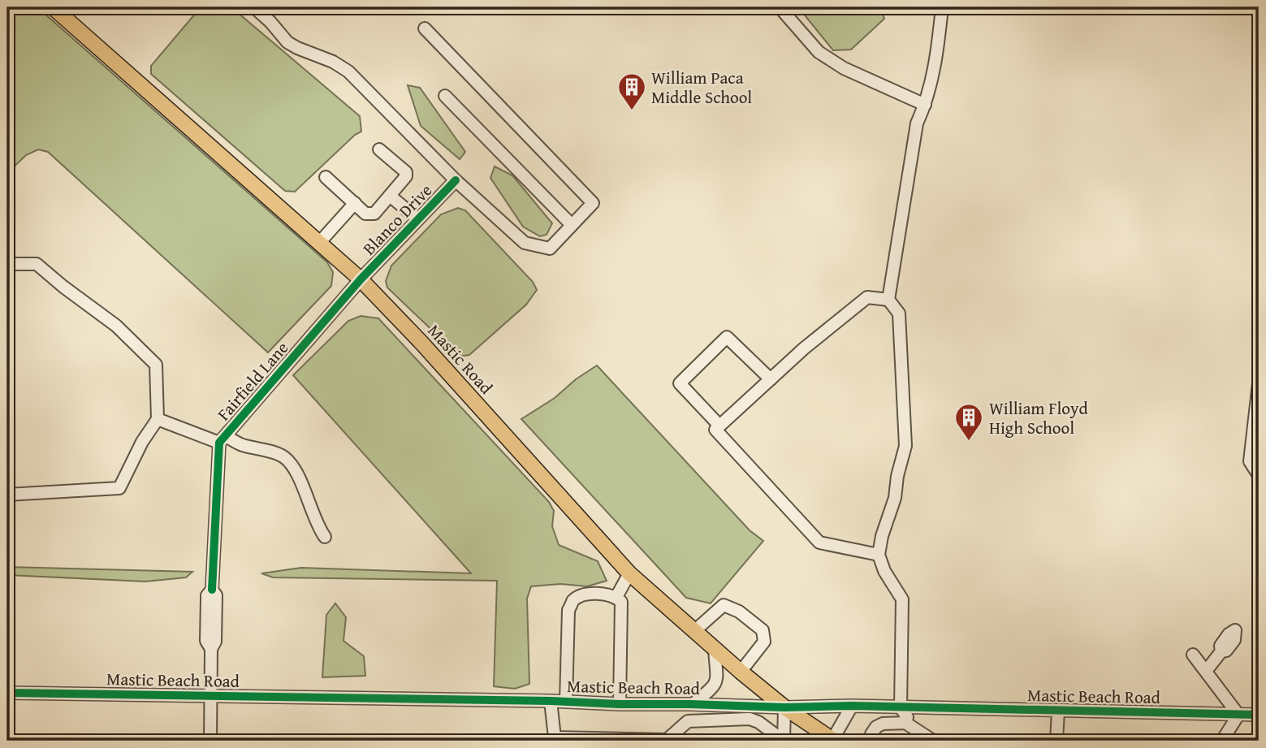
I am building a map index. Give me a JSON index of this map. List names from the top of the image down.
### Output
{
  "streets": {
    "main road": ["Mastic Road"],
    "street": ["Blanco Drive", "Fairfield Lane", "Mastic Beach Road"]
  },
  "crossings": [
    ["Blanco Drive", "Mastic Road"],
    ["Blanco Drive", "Fairfield Lane"],
    ["Mastic Road", "Fairfield Lane"],
    ["Mastic Road", "Mastic Beach Road"],
    ["Fairfield Lane", "Mastic Beach Road"]
  ],
  "places": {
    "building": ["William Paca Middle School", "William Floyd High School"]
  }
}
